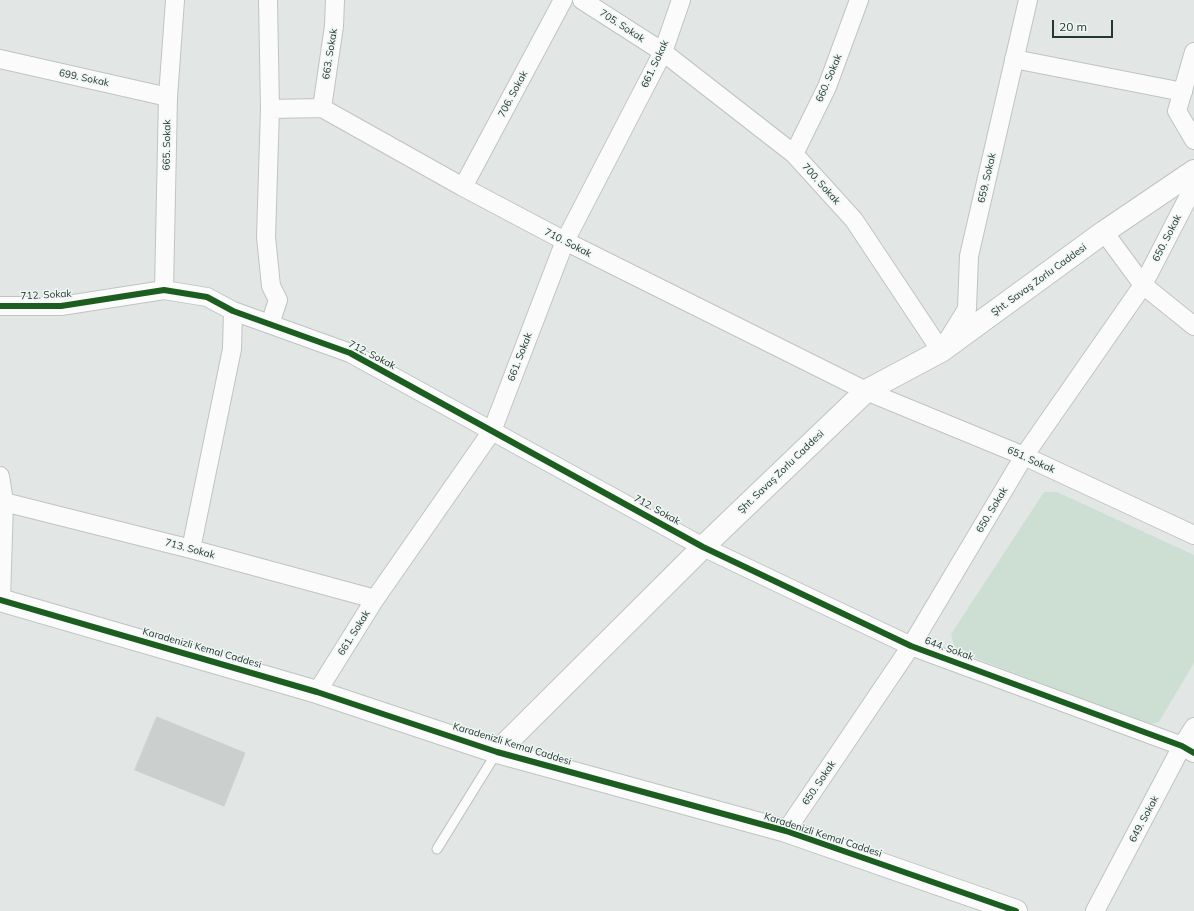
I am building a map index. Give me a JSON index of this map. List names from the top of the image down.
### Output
{
  "streets": {
    "street": [
      "705. Sokak",
      "663. Sokak",
      "661. Sokak",
      "699. Sokak",
      "660. Sokak",
      "706. Sokak",
      "665. Sokak",
      "659. Sokak",
      "700. Sokak",
      "650. Sokak",
      "710. Sokak",
      "Şht. Savaş Zorlu Caddesi",
      "712. Sokak",
      "651. Sokak",
      "713. Sokak",
      "Karadenizli Kemal Caddesi",
      "644. Sokak",
      "649. Sokak"
    ]
  },
  "crossings": [
    ["705. Sokak", "661. Sokak"],
    ["705. Sokak", "700. Sokak"],
    ["663. Sokak", "710. Sokak"],
    ["661. Sokak", "700. Sokak"],
    ["661. Sokak", "710. Sokak"],
    ["661. Sokak", "712. Sokak"],
    ["661. Sokak", "713. Sokak"],
    ["661. Sokak", "Karadenizli Kemal Caddesi"],
    ["699. Sokak", "665. Sokak"],
    ["660. Sokak", "700. Sokak"],
    ["706. Sokak", "710. Sokak"],
    ["665. Sokak", "712. Sokak"],
    ["659. Sokak", "700. Sokak"],
    ["659. Sokak", "Şht. Savaş Zorlu Caddesi"],
    ["700. Sokak", "Şht. Savaş Zorlu Caddesi"],
    ["650. Sokak", "651. Sokak"],
    ["650. Sokak", "Karadenizli Kemal Caddesi"],
    ["650. Sokak", "644. Sokak"],
    ["710. Sokak", "Şht. Savaş Zorlu Caddesi"],
    ["710. Sokak", "651. Sokak"],
    ["Şht. Savaş Zorlu Caddesi", "712. Sokak"],
    ["Şht. Savaş Zorlu Caddesi", "651. Sokak"],
    ["Şht. Savaş Zorlu Caddesi", "Karadenizli Kemal Caddesi"],
    ["Şht. Savaş Zorlu Caddesi", "644. Sokak"],
    ["712. Sokak", "644. Sokak"],
    ["644. Sokak", "649. Sokak"]
  ],
  "scale_bar": "20 m"
}
